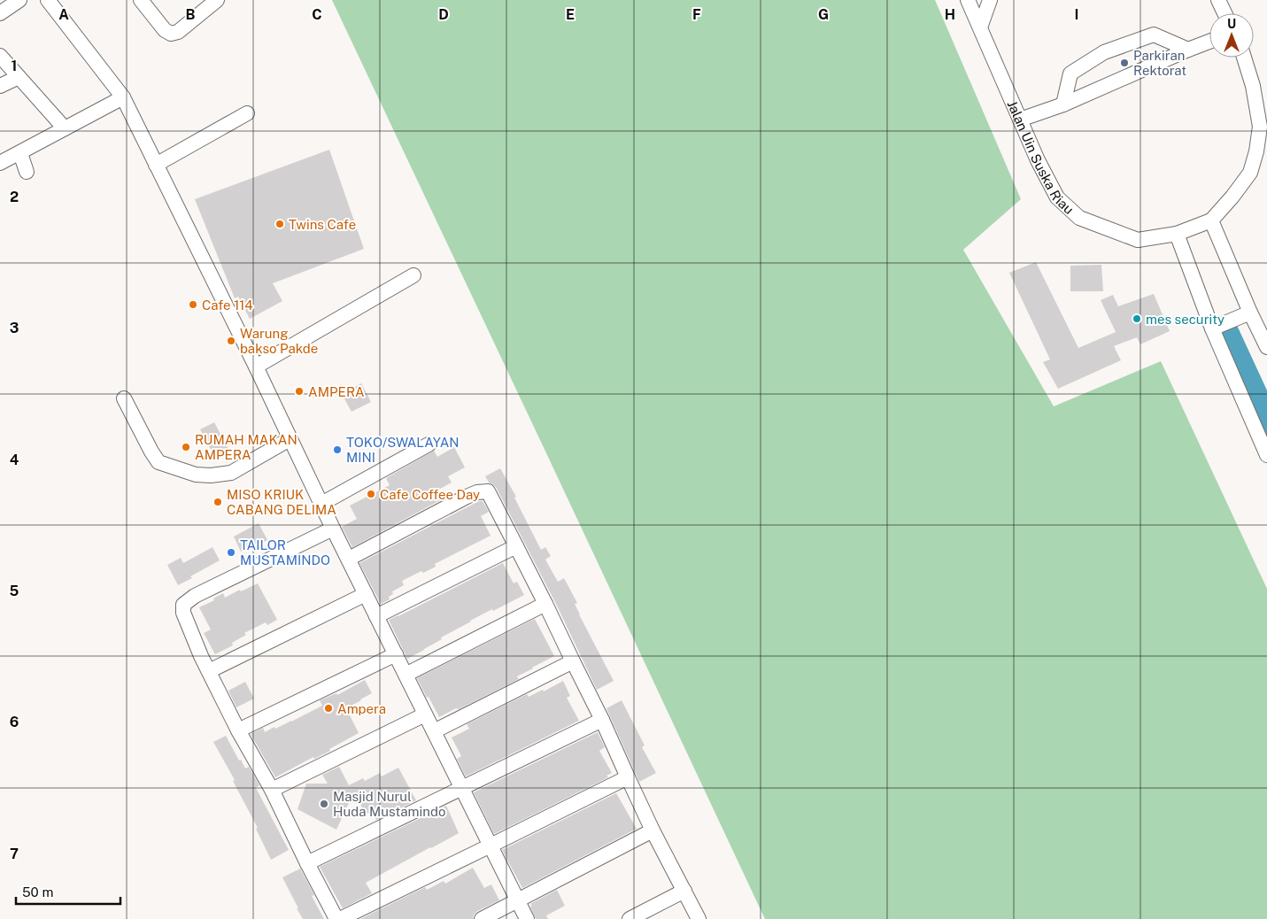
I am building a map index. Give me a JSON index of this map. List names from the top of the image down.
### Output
{
  "streets": {
    "street": ["Jalan Uin Suska Riau"]
  },
  "places": [
    "Parkiran Rektorat",
    "Twins Cafe",
    "Cafe 114",
    "mes security",
    "Warung bakso Pakde",
    "AMPERA",
    "RUMAH MAKAN AMPERA",
    "TOKO/SWALAYAN MINI",
    "Cafe Coffee Day",
    "MISO KRIUK CABANG DELIMA",
    "TAILOR MUSTAMINDO",
    "Ampera",
    "Masjid Nurul Huda Mustamindo"
  ],
  "scale_bar": "50 m",
  "north": "top",
  "grid": {
    "columns": [
      "A",
      "B",
      "C",
      "D",
      "E",
      "F",
      "G",
      "H",
      "I"
    ],
    "rows": [
      "1",
      "2",
      "3",
      "4",
      "5",
      "6",
      "7"
    ]
  }
}
